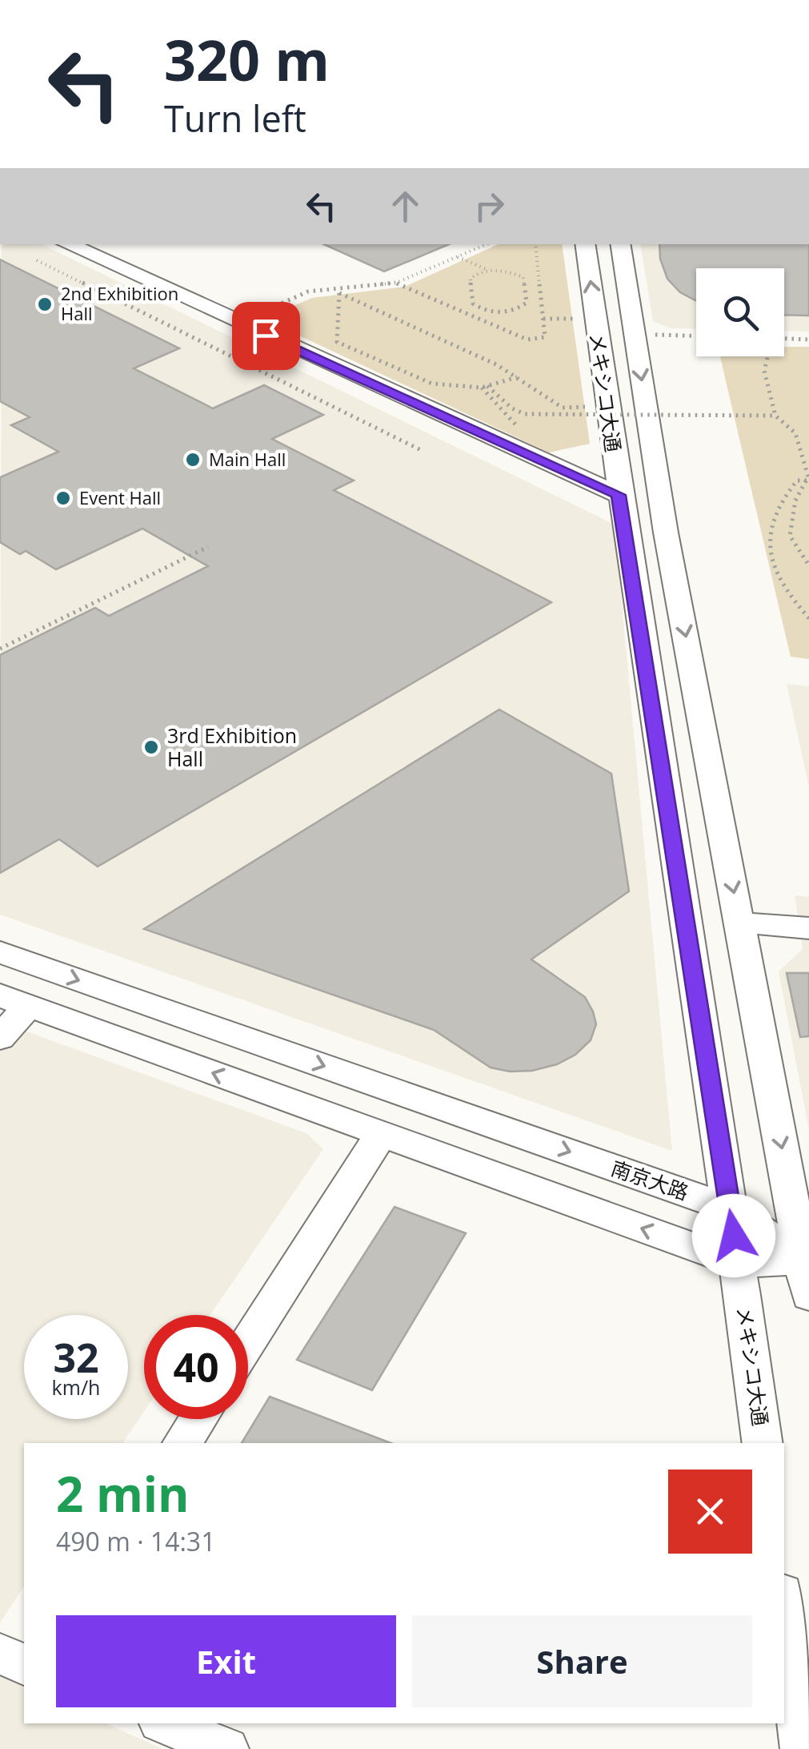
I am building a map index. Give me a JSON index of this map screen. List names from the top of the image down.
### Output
{
  "streets": {
    "street": ["メキシコ大通", "南京大路"]
  },
  "crossings": [
    ["メキシコ大通", "南京大路"]
  ],
  "places": [
    "2nd Exhibition Hall",
    "Main Hall",
    "Event Hall",
    "3rd Exhibition Hall"
  ],
  "page": {
    "turn": ["320 m", "Turn left"],
    "speed": "32 km/h",
    "limit": "40",
    "heading": ["2 min", "490 m · 14:31"],
    "buttons": ["Exit", "Share"]
  }
}
